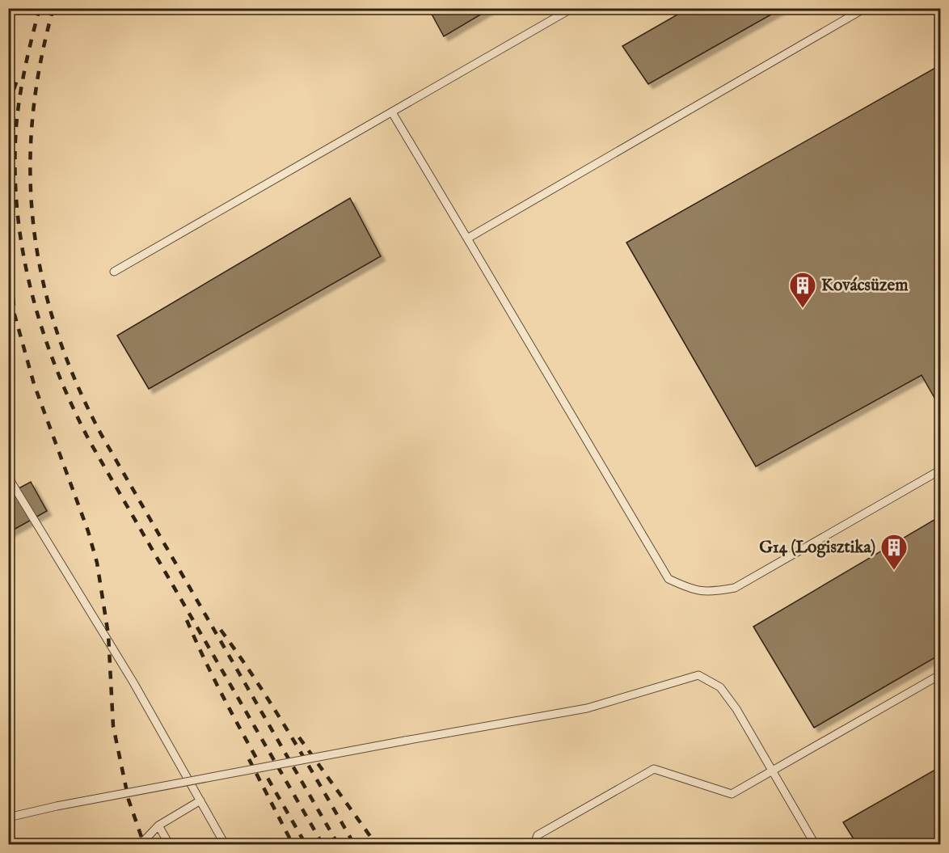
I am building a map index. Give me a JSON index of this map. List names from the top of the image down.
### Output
{
  "places": {
    "building": ["Kovácsüzem", "G14 (Logisztika)"]
  }
}
